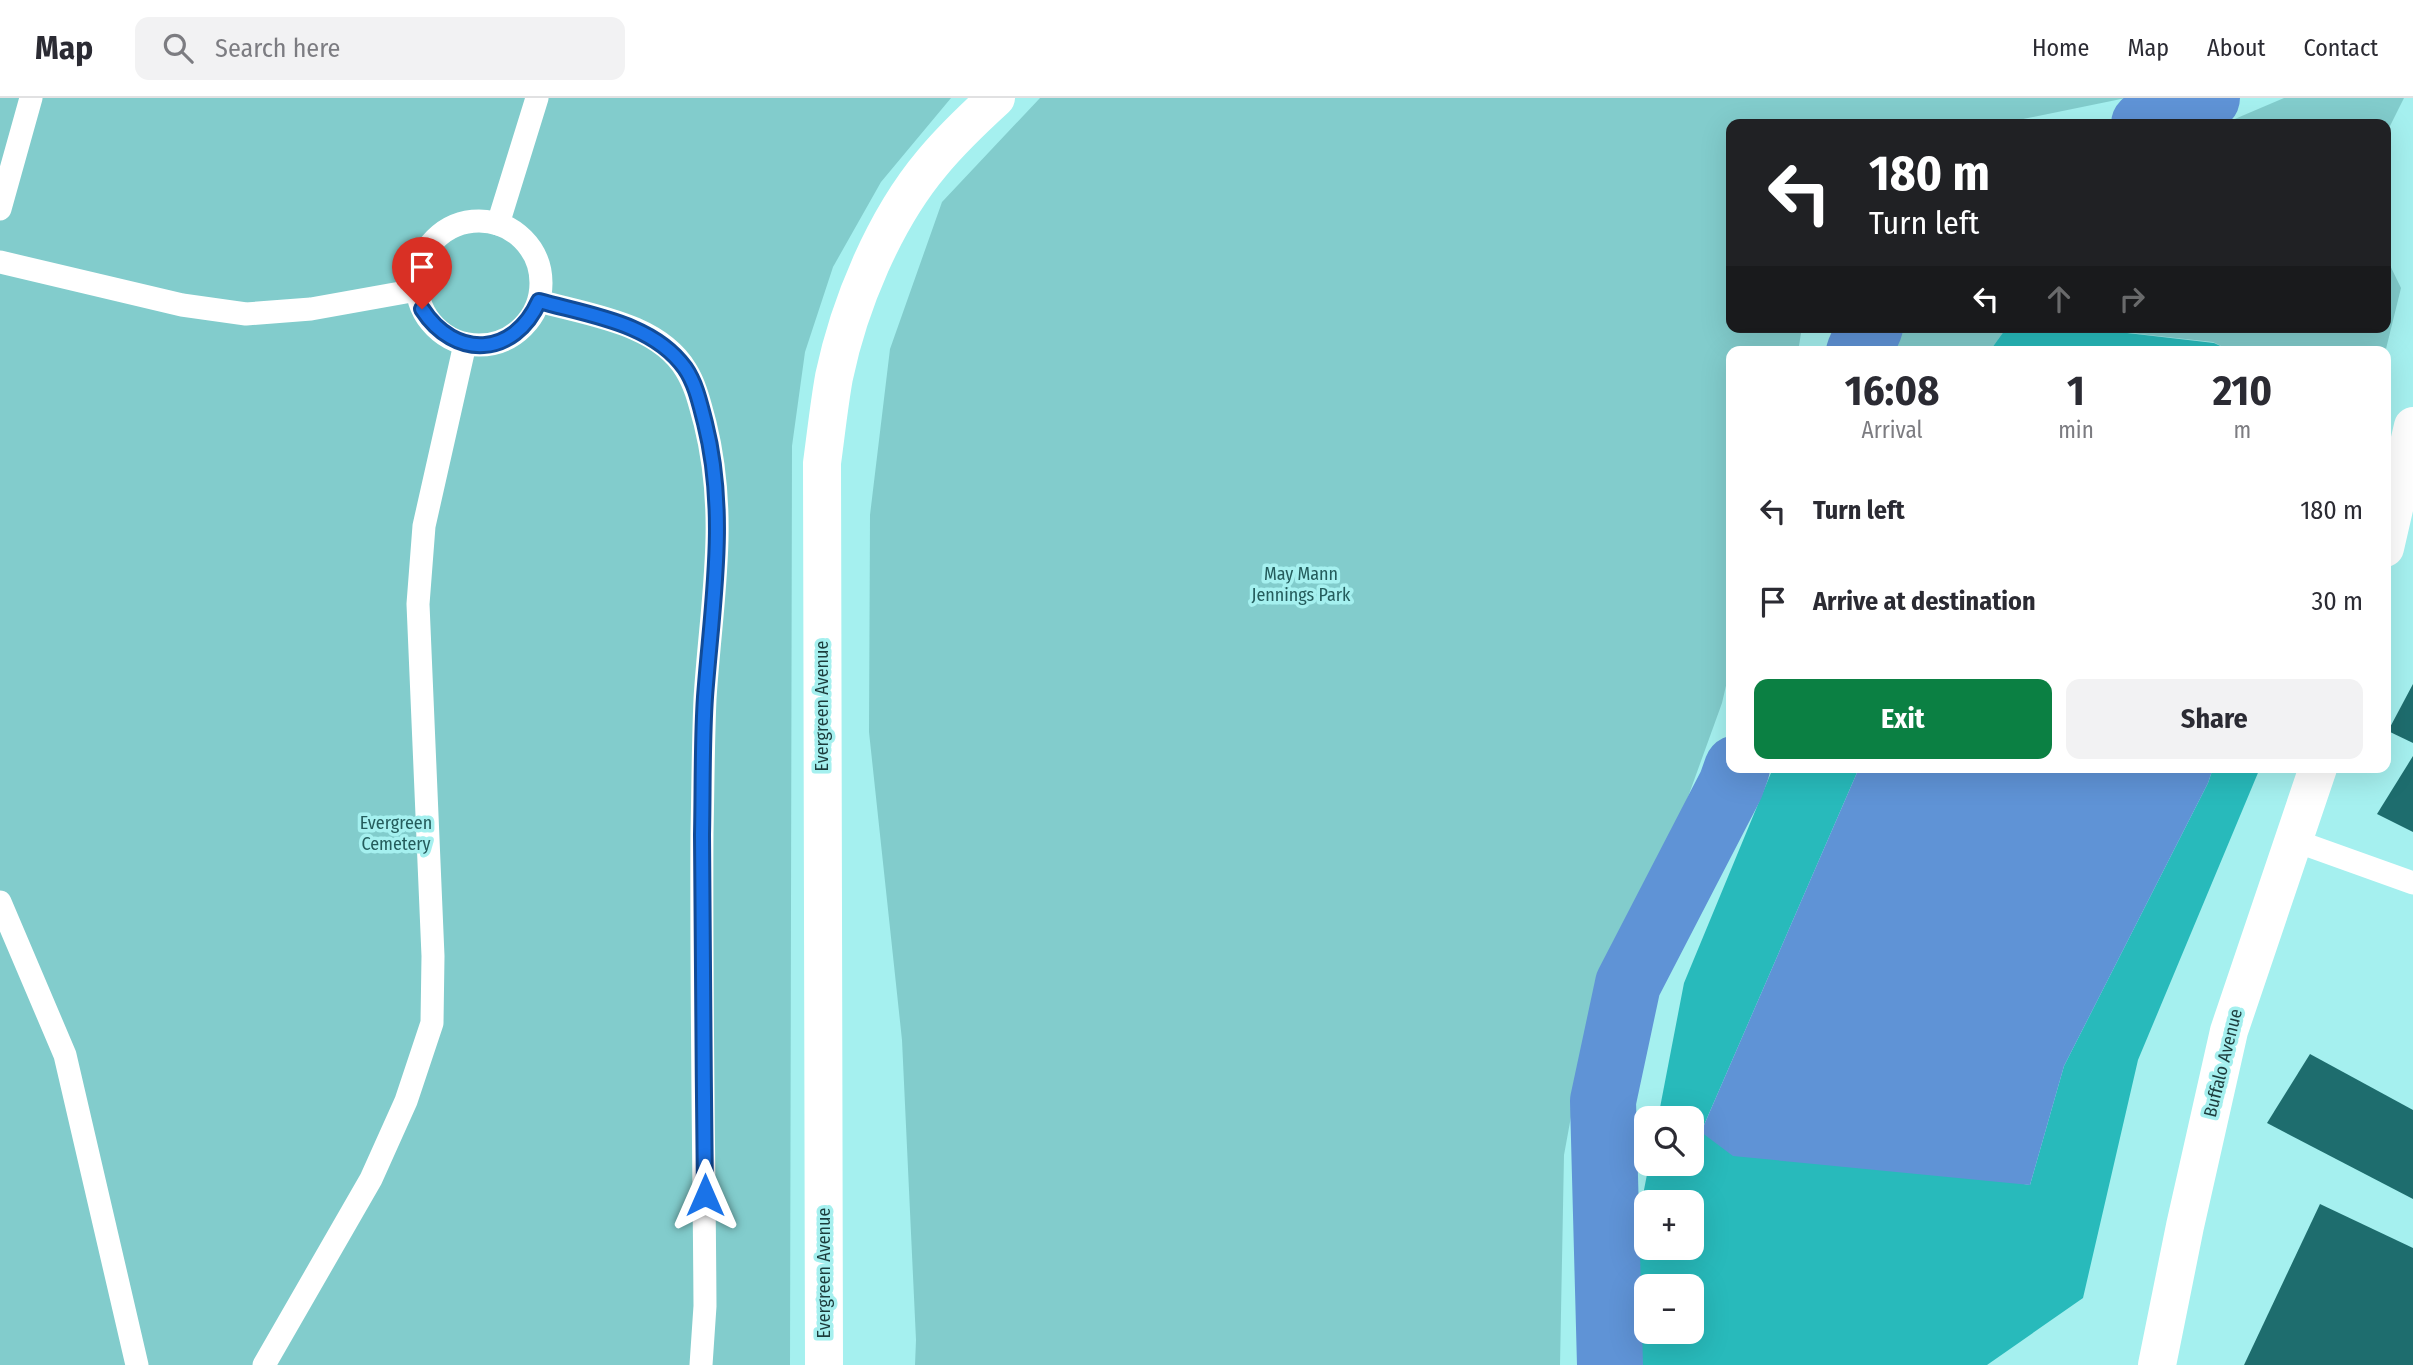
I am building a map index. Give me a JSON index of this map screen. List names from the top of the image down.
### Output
{
  "streets": {
    "street": ["Evergreen Avenue", "Buffalo Avenue"]
  },
  "parks": ["May Mann Jennings Park", "Evergreen Cemetery"],
  "page": {
    "header": "Map",
    "search": "Search here",
    "nav": [
      "Home",
      "Map",
      "About",
      "Contact"
    ],
    "turn": ["180 m", "Turn left"],
    "eta": [
      "16:08",
      "Arrival",
      "1",
      "min",
      "210",
      "m"
    ],
    "list": [
      {
        "name": "Turn left",
        "value": "180 m"
      },
      {
        "name": "Arrive at destination",
        "value": "30 m"
      }
    ],
    "buttons": ["Exit", "Share"],
    "map_buttons": ["+", "−"]
  }
}
